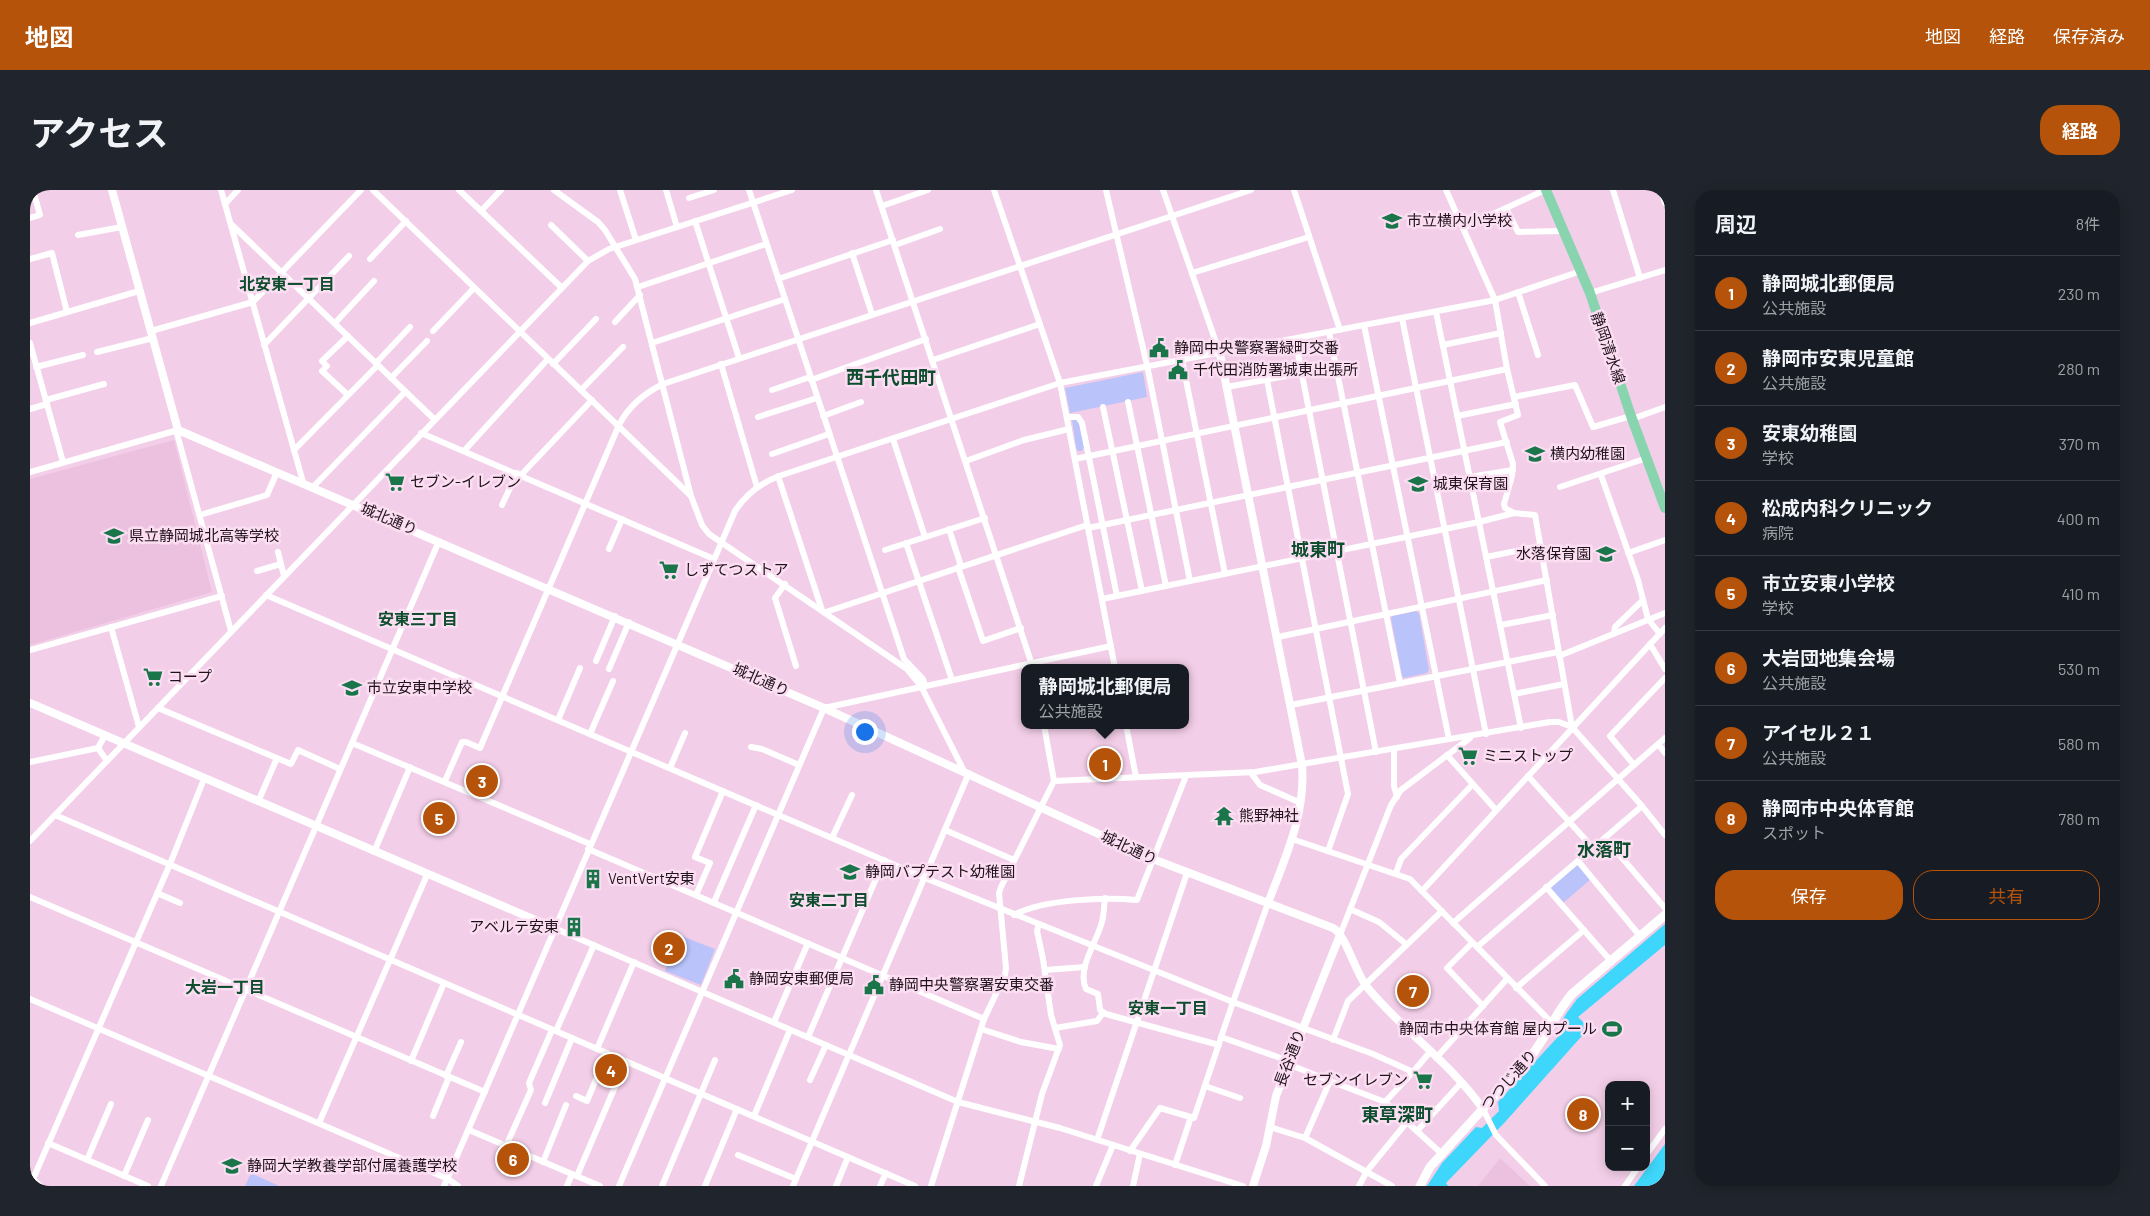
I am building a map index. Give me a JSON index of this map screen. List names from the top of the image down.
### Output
{
  "streets": {
    "main road": ["静岡清水線", "つつじ通り"],
    "street": ["城北通り", "長谷通り"]
  },
  "crossings": [
    ["城北通り", "長谷通り"]
  ],
  "districts": [
    "北安東一丁目",
    "西千代田町",
    "城東町",
    "安東三丁目",
    "水落町",
    "安東二丁目",
    "大岩一丁目",
    "安東一丁目",
    "東草深町"
  ],
  "places": {
    "school or university": [
      "市立横内小学校",
      "横内幼稚園",
      "城東保育園",
      "県立静岡城北高等学校",
      "水落保育園",
      "市立安東中学校",
      "静岡バプテスト幼稚園",
      "静岡大学教養学部付属養護学校"
    ],
    "public building": [
      "静岡中央警察署緑町交番",
      "千代田消防署城東出張所",
      "静岡安東郵便局",
      "静岡中央警察署安東交番"
    ],
    "supermarket": [
      "セブン-イレブン",
      "しずてつストア",
      "コープ",
      "ミニストップ",
      "セブンイレブン"
    ],
    "temple": ["熊野神社"],
    "building": ["VentVert安東", "アベルテ安東"],
    "sports": ["静岡市中央体育館 屋内プール"]
  },
  "page": {
    "header": "地図",
    "nav": ["地図", "経路", "保存済み"],
    "title": "アクセス",
    "buttons": [
      "経路",
      ["保存", "共有"]
    ],
    "heading": ["周辺", "8件"],
    "list": [
      {
        "mark": "1",
        "name": "静岡城北郵便局",
        "note": "公共施設",
        "value": "230 m"
      },
      {
        "mark": "2",
        "name": "静岡市安東児童館",
        "note": "公共施設",
        "value": "280 m"
      },
      {
        "mark": "3",
        "name": "安東幼稚園",
        "note": "学校",
        "value": "370 m"
      },
      {
        "mark": "4",
        "name": "松成内科クリニック",
        "note": "病院",
        "value": "400 m"
      },
      {
        "mark": "5",
        "name": "市立安東小学校",
        "note": "学校",
        "value": "410 m"
      },
      {
        "mark": "6",
        "name": "大岩団地集会場",
        "note": "公共施設",
        "value": "530 m"
      },
      {
        "mark": "7",
        "name": "アイセル２１",
        "note": "公共施設",
        "value": "580 m"
      },
      {
        "mark": "8",
        "name": "静岡市中央体育館",
        "note": "スポット",
        "value": "780 m"
      }
    ],
    "popup": ["静岡城北郵便局", "公共施設"],
    "pins": [
      "1",
      "3",
      "5",
      "2",
      "7",
      "4",
      "8",
      "6"
    ],
    "map_buttons": ["+", "−"]
  }
}
